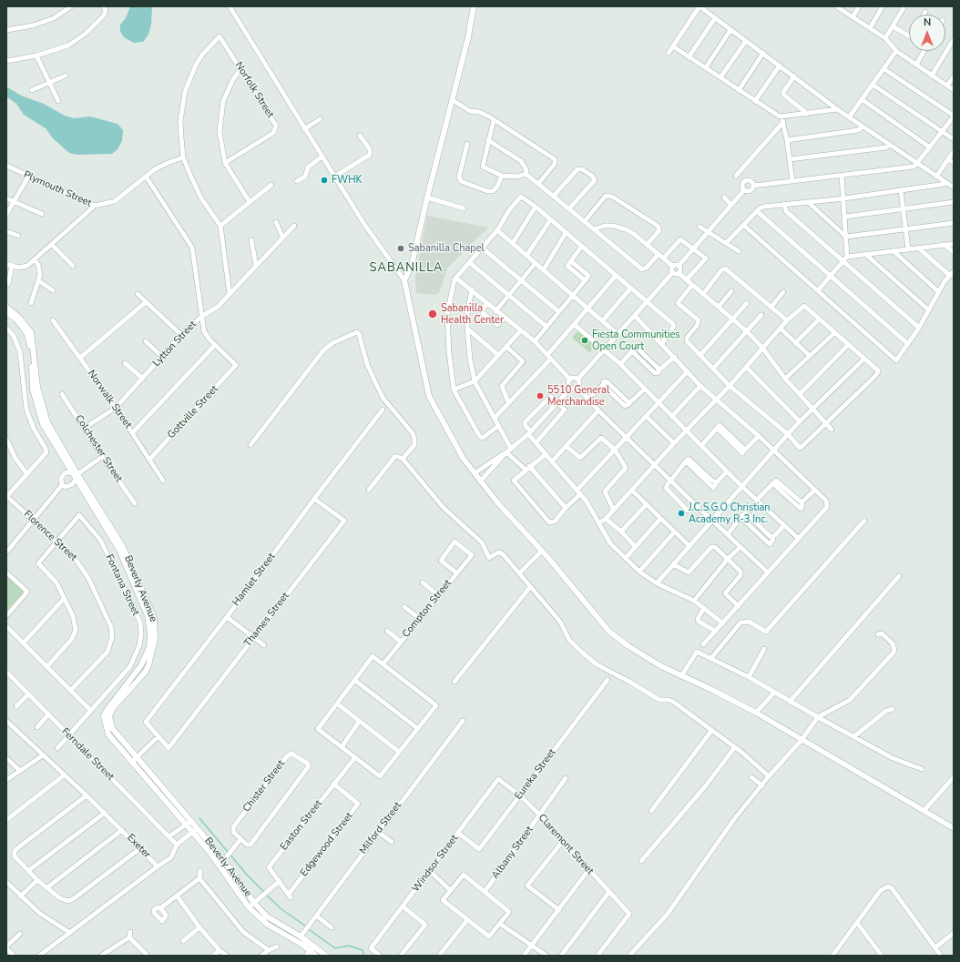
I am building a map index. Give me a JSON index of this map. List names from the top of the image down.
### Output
{
  "streets": {
    "street": [
      "Norfolk Street",
      "Plymouth Street",
      "Lytton Street",
      "Norwalk Street",
      "Gottville Street",
      "Colchester Street",
      "Florence Street",
      "Hamlet Street",
      "Fontana Street",
      "Beverly Avenue",
      "Compton Street",
      "Thames Street",
      "Ferndale Street",
      "Eureka Street",
      "Chister Street",
      "Easton Street",
      "Milford Street",
      "Edgewood Street",
      "Claremont Street",
      "Exeter",
      "Albany Street",
      "Windsor Street"
    ]
  },
  "crossings": [
    ["Norfolk Street", "Plymouth Street"],
    ["Lytton Street", "Norwalk Street"],
    ["Lytton Street", "Colchester Street"],
    ["Norwalk Street", "Gottville Street"],
    ["Florence Street", "Fontana Street"],
    ["Hamlet Street", "Thames Street"],
    ["Beverly Avenue", "Milford Street"],
    ["Eureka Street", "Claremont Street"],
    ["Eureka Street", "Windsor Street"],
    ["Easton Street", "Edgewood Street"],
    ["Claremont Street", "Albany Street"],
    ["Claremont Street", "Windsor Street"]
  ],
  "districts": ["SABANILLA"],
  "places": [
    "FWHK",
    "Sabanilla Chapel",
    "Sabanilla Health Center",
    "Fiesta Communities Open Court",
    "5510 General Merchandise",
    "J.C.S.G.O Christian Academy R-3 Inc."
  ],
  "north": "top"
}
